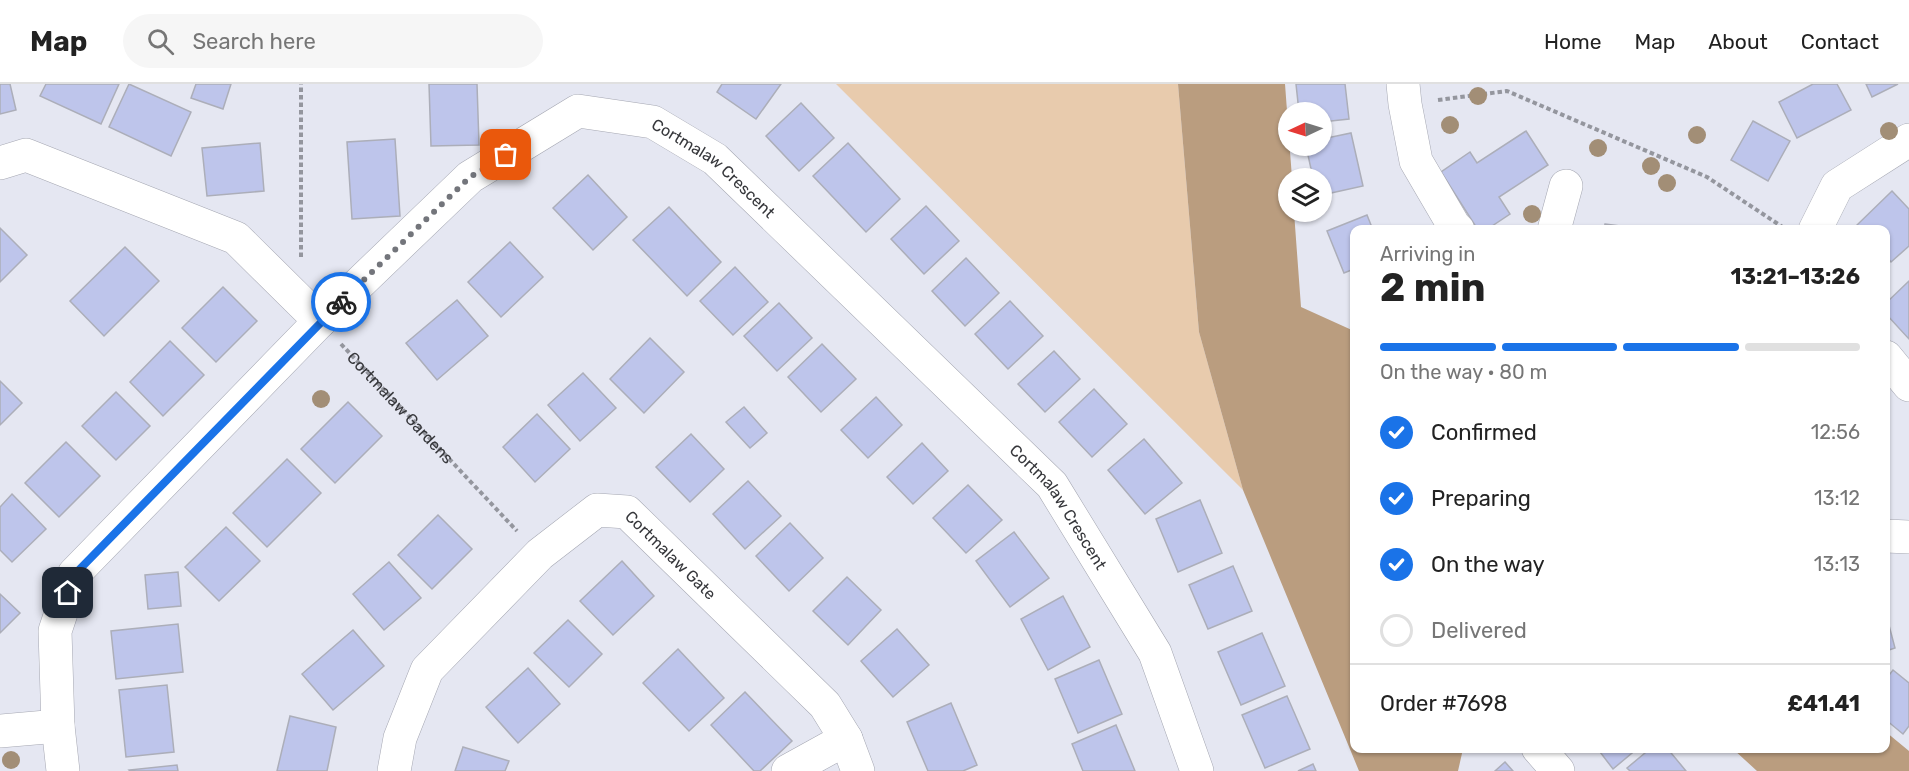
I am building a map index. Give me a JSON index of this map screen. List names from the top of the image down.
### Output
{
  "streets": {
    "street": ["Cortmalaw Crescent", "Cortmalaw Gate"],
    "path": ["Cortmalaw Gardens"]
  },
  "crossings": [
    ["Cortmalaw Crescent", "Cortmalaw Gardens"],
    ["Cortmalaw Gardens", "Cortmalaw Gate"]
  ],
  "north": "left",
  "page": {
    "header": "Map",
    "search": "Search here",
    "nav": [
      "Home",
      "Map",
      "About",
      "Contact"
    ],
    "heading": ["2 min", "Arriving in", "13:21–13:26"],
    "panel": ["Order #7698", "£41.41"],
    "bar": "On the way · 80 m",
    "list": [
      ["Confirmed", "12:56"],
      ["Preparing", "13:12"],
      ["On the way", "13:13"],
      "Delivered"
    ]
  }
}
